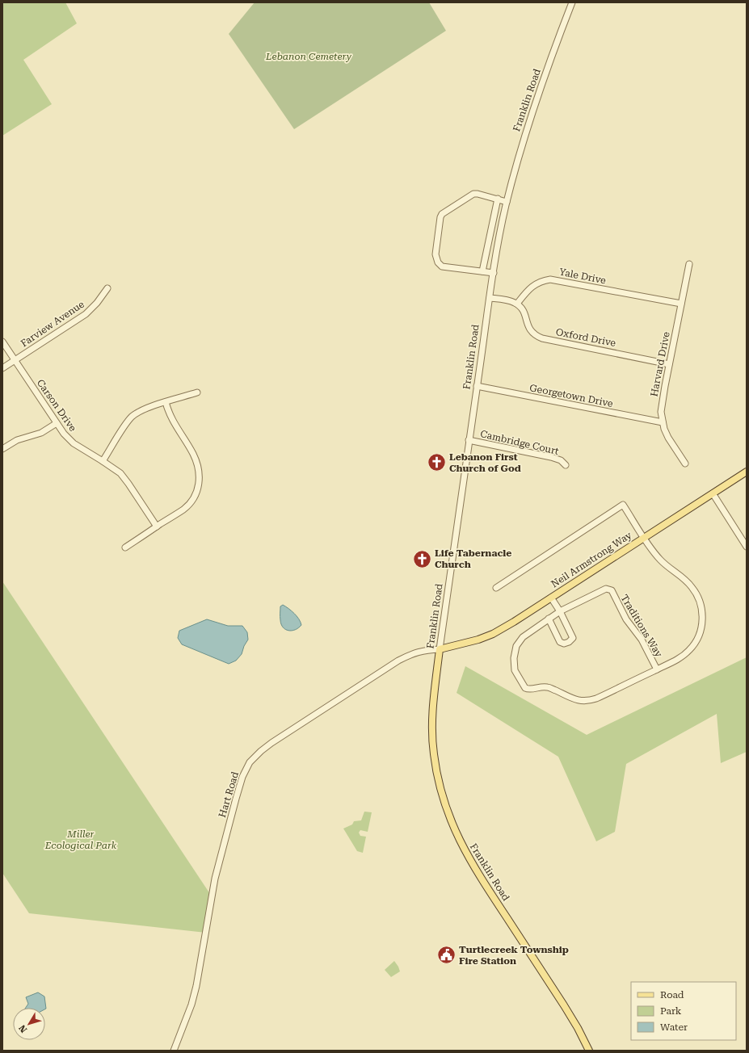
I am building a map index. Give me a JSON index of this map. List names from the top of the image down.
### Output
{
  "streets": {
    "main road": ["Franklin Road", "Neil Armstrong Way"],
    "street": [
      "Yale Drive",
      "Farview Avenue",
      "Oxford Drive",
      "Harvard Drive",
      "Georgetown Drive",
      "Carson Drive",
      "Cambridge Court",
      "Traditions Way",
      "Hart Road"
    ]
  },
  "crossings": [
    ["Franklin Road", "Georgetown Drive"],
    ["Franklin Road", "Cambridge Court"],
    ["Franklin Road", "Neil Armstrong Way"],
    ["Franklin Road", "Hart Road"],
    ["Yale Drive", "Oxford Drive"],
    ["Yale Drive", "Harvard Drive"],
    ["Farview Avenue", "Carson Drive"],
    ["Oxford Drive", "Harvard Drive"],
    ["Harvard Drive", "Georgetown Drive"],
    ["Neil Armstrong Way", "Traditions Way"],
    ["Neil Armstrong Way", "Hart Road"]
  ],
  "parks": ["Lebanon Cemetery", "Miller Ecological Park"],
  "places": {
    "church": ["Lebanon First Church of God", "Life Tabernacle Church"],
    "public building": ["Turtlecreek Township Fire Station"]
  },
  "legend": ["Road", "Park", "Water"],
  "north": "bottom left"
}
